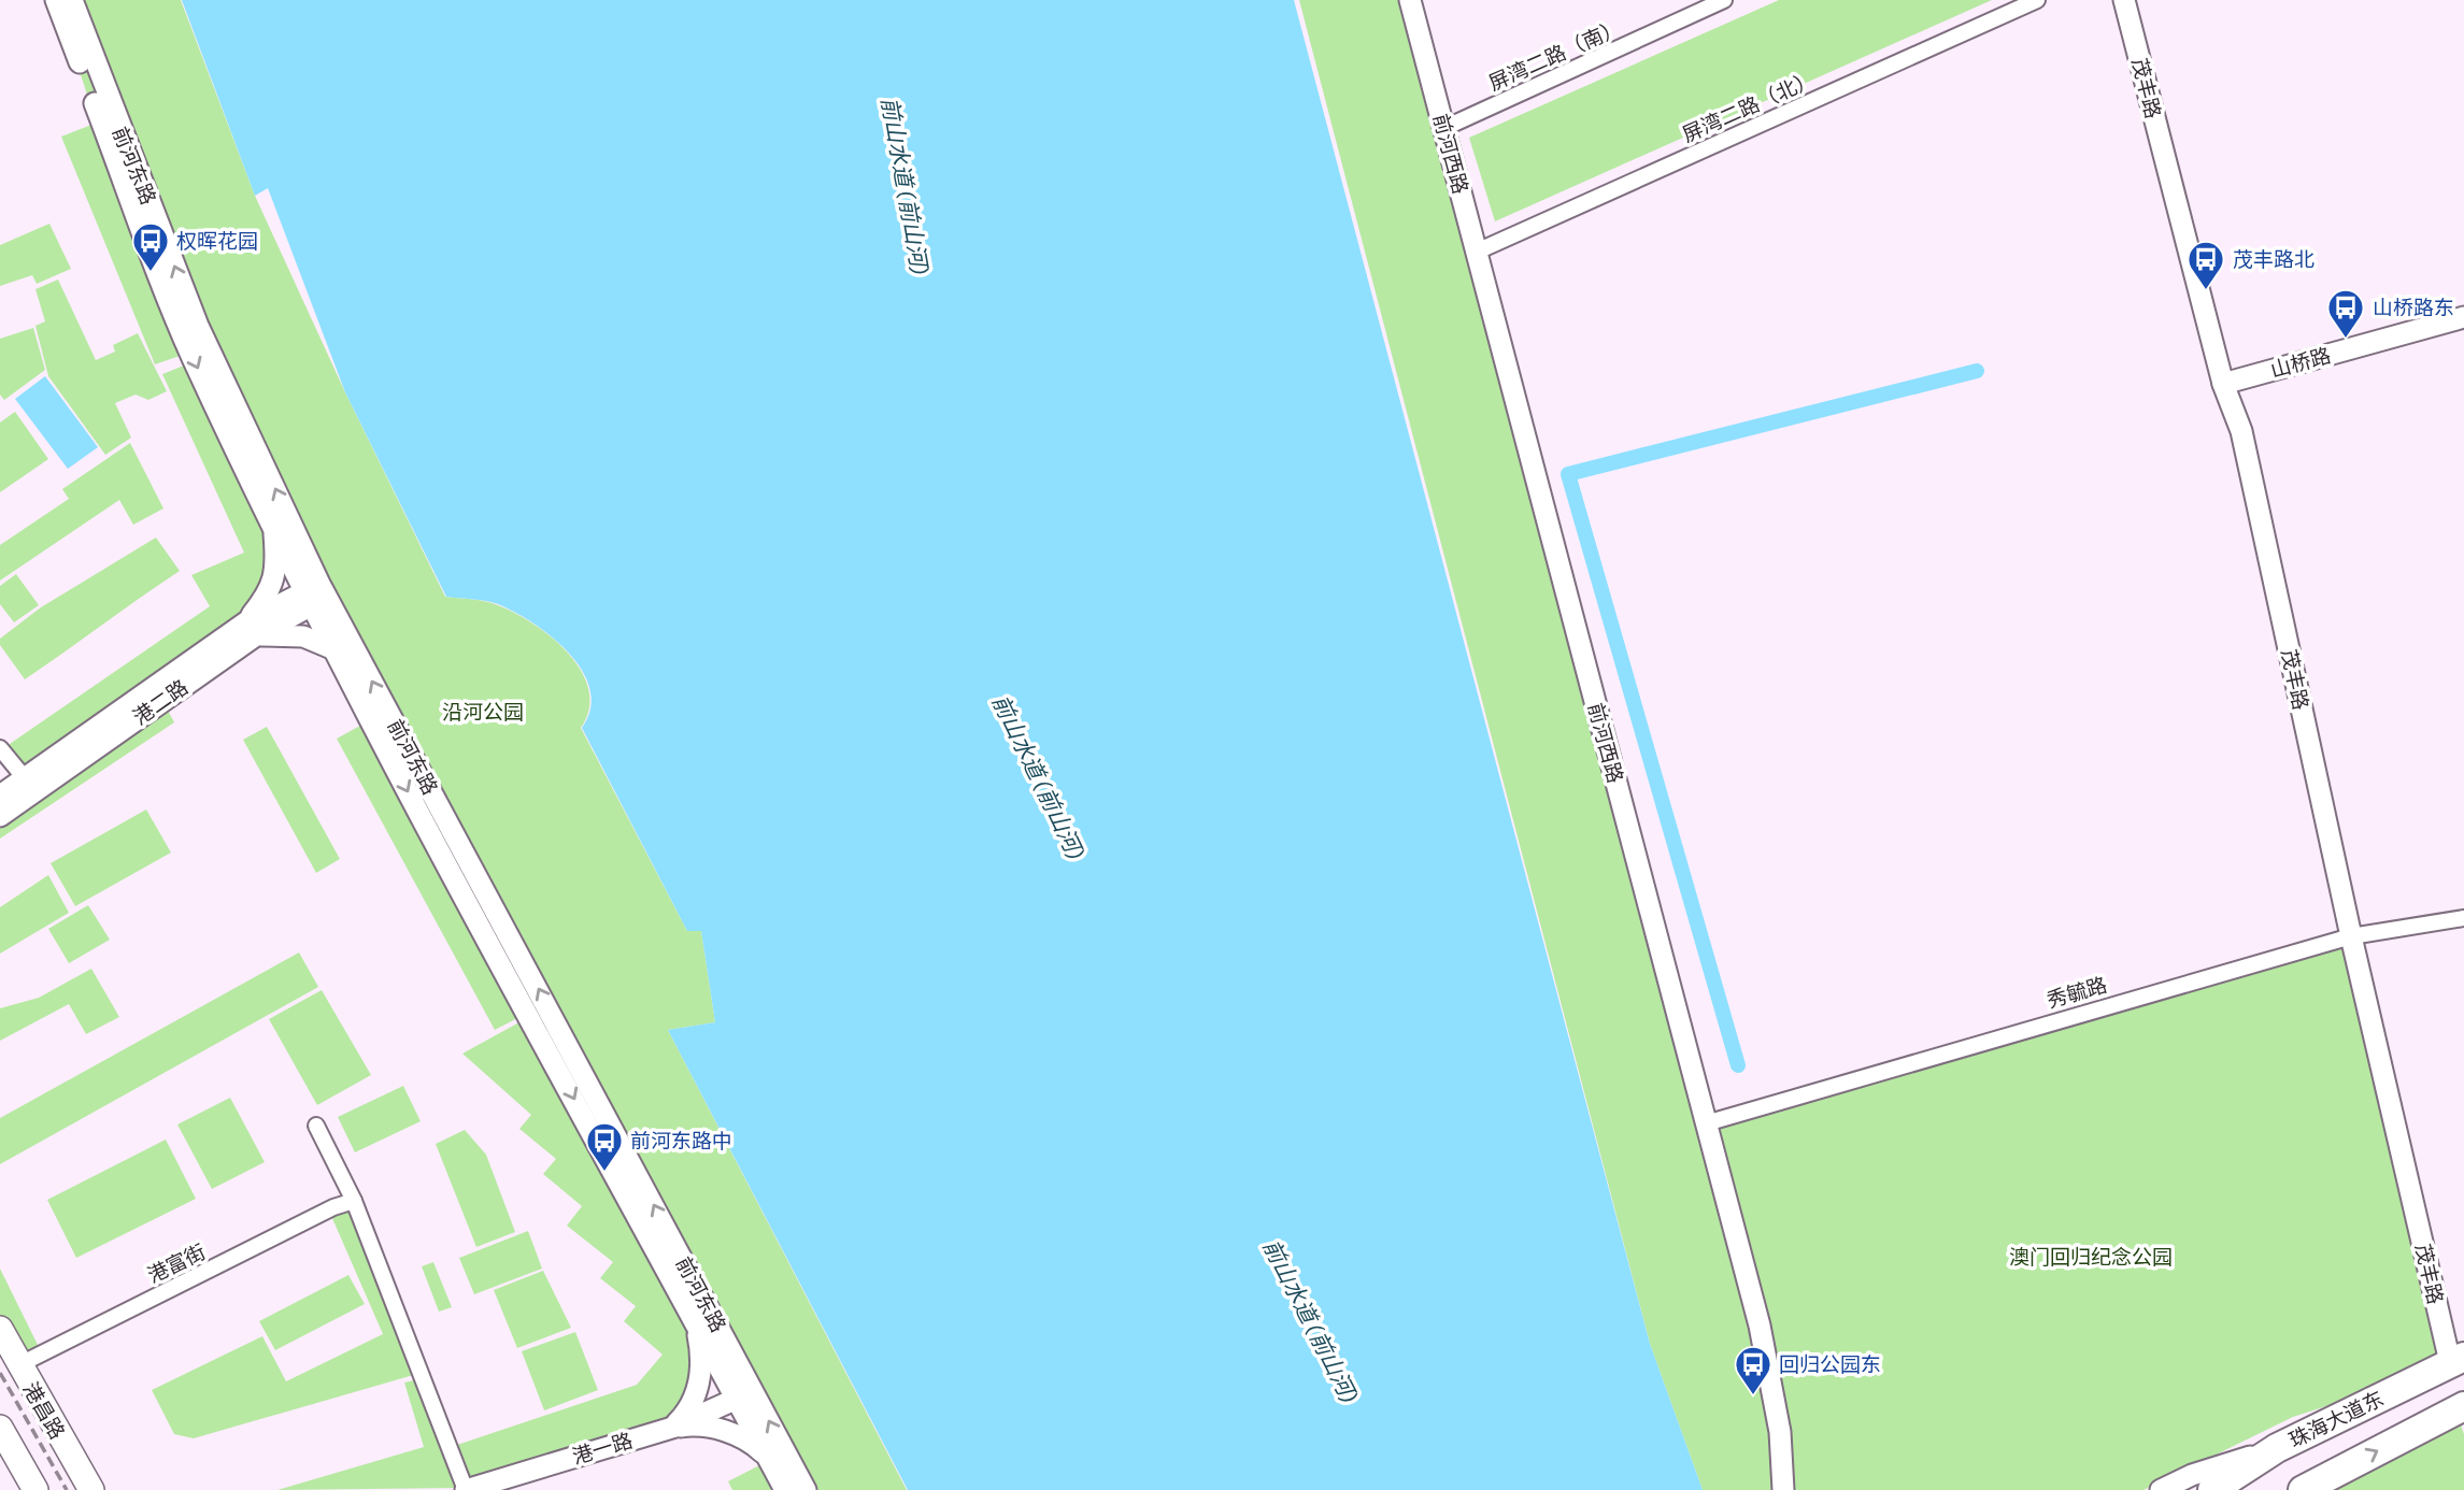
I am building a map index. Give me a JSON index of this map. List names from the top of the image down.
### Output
{
  "streets": {
    "highway": ["珠海大道东"],
    "main road": ["港昌路"],
    "street": [
      "屏湾二路（南）",
      "茂丰路",
      "屏湾二路（北）",
      "前河西路",
      "前河东路",
      "山桥路",
      "港二路",
      "秀毓路",
      "港富街",
      "港一路"
    ]
  },
  "crossings": [
    ["屏湾二路（南）", "前河西路"],
    ["茂丰路", "山桥路"],
    ["茂丰路", "秀毓路"],
    ["茂丰路", "珠海大道东"],
    ["屏湾二路（北）", "前河西路"],
    ["前河西路", "秀毓路"],
    ["前河东路", "港二路"],
    ["前河东路", "港一路"],
    ["港富街", "港昌路"]
  ],
  "water": ["前山水道 (前山河)"],
  "parks": ["沿河公园", "澳门回归纪念公园"],
  "places": {
    "bus stop": [
      "权晖花园",
      "茂丰路北",
      "山桥路东",
      "前河东路中",
      "回归公园东"
    ]
  }
}
